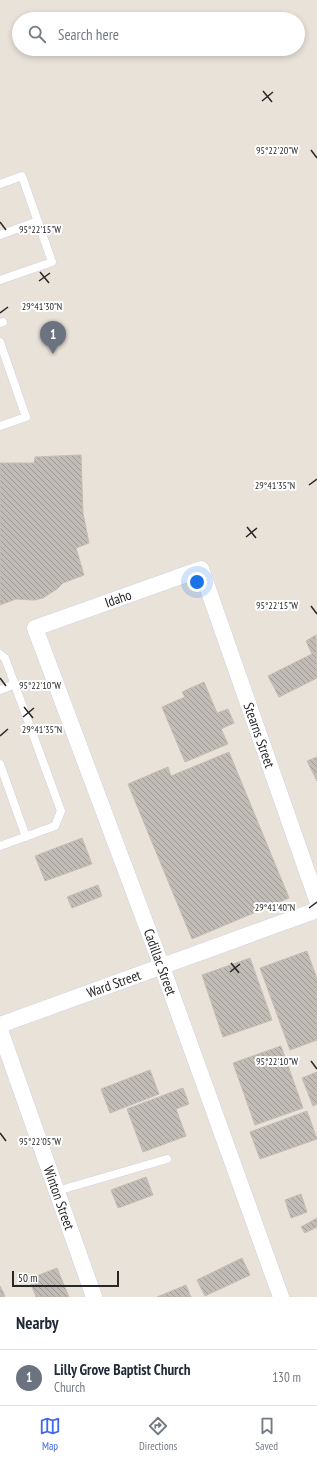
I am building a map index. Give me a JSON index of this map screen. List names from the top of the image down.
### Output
{
  "streets": {
    "street": [
      "Idaho",
      "Stearns Street",
      "Cadillac Street",
      "Ward Street",
      "Winton Street"
    ]
  },
  "crossings": [
    ["Idaho", "Stearns Street"],
    ["Idaho", "Cadillac Street"],
    ["Cadillac Street", "Ward Street"]
  ],
  "scale_bar": "50 m",
  "page": {
    "search": "Search here",
    "pins": "1",
    "scale": "50 m",
    "heading": "Nearby",
    "list": [
      {
        "mark": "1",
        "name": "Lilly Grove Baptist Church",
        "note": "Church",
        "value": "130 m"
      }
    ],
    "nav": ["Map", "Directions", "Saved"]
  },
  "coordinates": [
    "95°22'20\"W",
    "95°22'15\"W",
    "29°41'30\"N",
    "29°41'35\"N",
    "95°22'10\"W",
    "29°41'40\"N",
    "95°22'05\"W"
  ]
}
